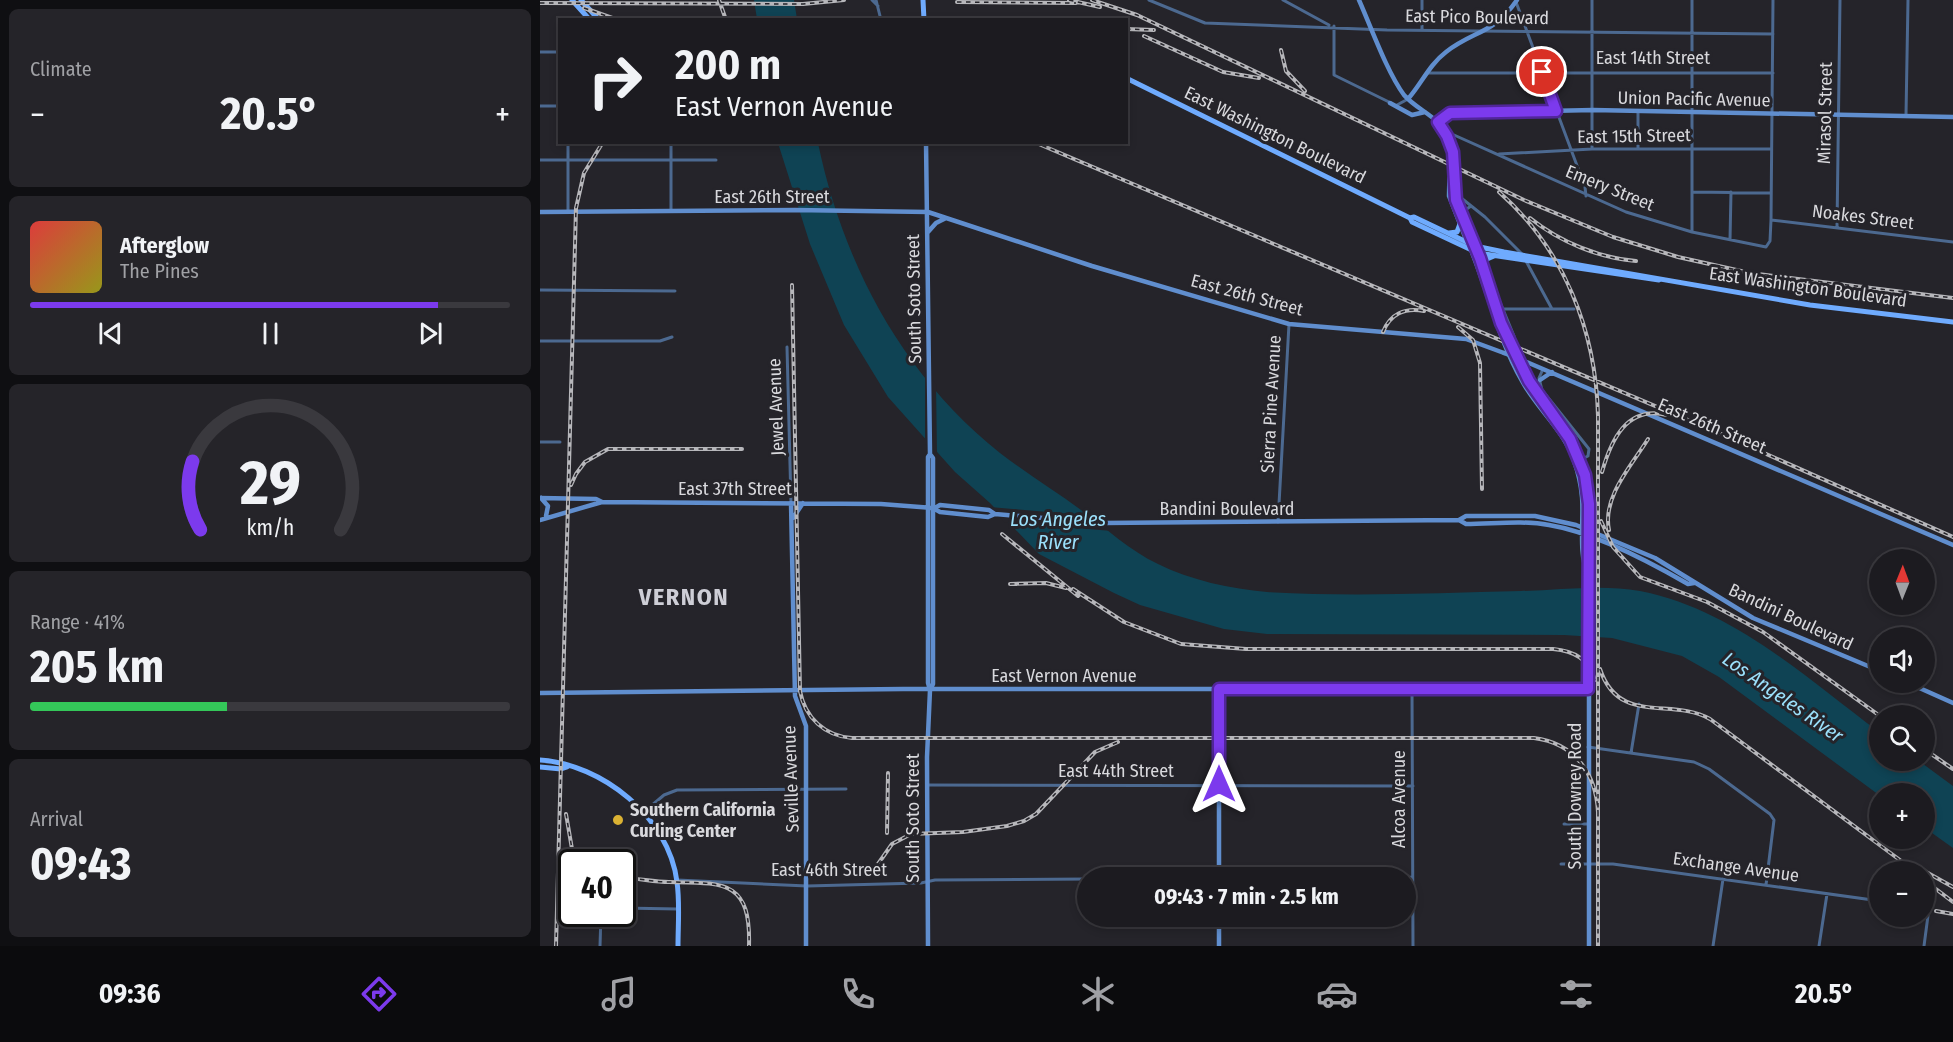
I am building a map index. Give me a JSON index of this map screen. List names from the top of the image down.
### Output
{
  "streets": {
    "main road": [
      "Union Pacific Avenue",
      "East Washington Boulevard",
      "East 26th Street",
      "South Soto Street",
      "East 37th Street",
      "Bandini Boulevard",
      "East Vernon Avenue",
      "Seville Avenue",
      "South Downey Road"
    ],
    "street": [
      "East Pico Boulevard",
      "East 14th Street",
      "Mirasol Street",
      "East 15th Street",
      "Emery Street",
      "Noakes Street",
      "Sierra Pine Avenue",
      "Jewel Avenue",
      "East 44th Street",
      "Alcoa Avenue",
      "Exchange Avenue",
      "East 46th Street"
    ]
  },
  "crossings": [
    ["Union Pacific Avenue", "Mirasol Street"],
    ["Mirasol Street", "Noakes Street"],
    ["East Washington Boulevard", "South Downey Road"],
    ["East 15th Street", "Emery Street"],
    ["Emery Street", "Noakes Street"],
    ["East 26th Street", "South Soto Street"],
    ["East 26th Street", "Sierra Pine Avenue"],
    ["South Soto Street", "East 37th Street"],
    ["South Soto Street", "Bandini Boulevard"],
    ["South Soto Street", "East Vernon Avenue"],
    ["South Soto Street", "East 44th Street"],
    ["South Soto Street", "East 46th Street"],
    ["Sierra Pine Avenue", "Bandini Boulevard"],
    ["Jewel Avenue", "East 37th Street"],
    ["Jewel Avenue", "Seville Avenue"],
    ["East 37th Street", "Bandini Boulevard"],
    ["East 37th Street", "Seville Avenue"],
    ["Bandini Boulevard", "South Downey Road"],
    ["East Vernon Avenue", "Seville Avenue"],
    ["East Vernon Avenue", "South Downey Road"],
    ["East Vernon Avenue", "Alcoa Avenue"],
    ["East 44th Street", "Alcoa Avenue"],
    ["Seville Avenue", "East 46th Street"],
    ["South Downey Road", "Exchange Avenue"]
  ],
  "districts": ["VERNON"],
  "water": ["Los Angeles River"],
  "places": ["Southern California Curling Center"],
  "north": "top",
  "page": {
    "tile": [
      "Climate",
      ["Range · 41%", "205 km"],
      ["Arrival", "09:43"]
    ],
    "turn": ["200 m", "East Vernon Avenue"],
    "heat": ["−", "20.5°", "+"],
    "song": ["Afterglow", "The Pines"],
    "map_buttons": ["+", "−"],
    "limit": "40",
    "trip": "09:43 · 7 min · 2.5 km",
    "tabs": ["09:36", "20.5°"],
    "gauge": ["29", "km/h"]
  }
}
